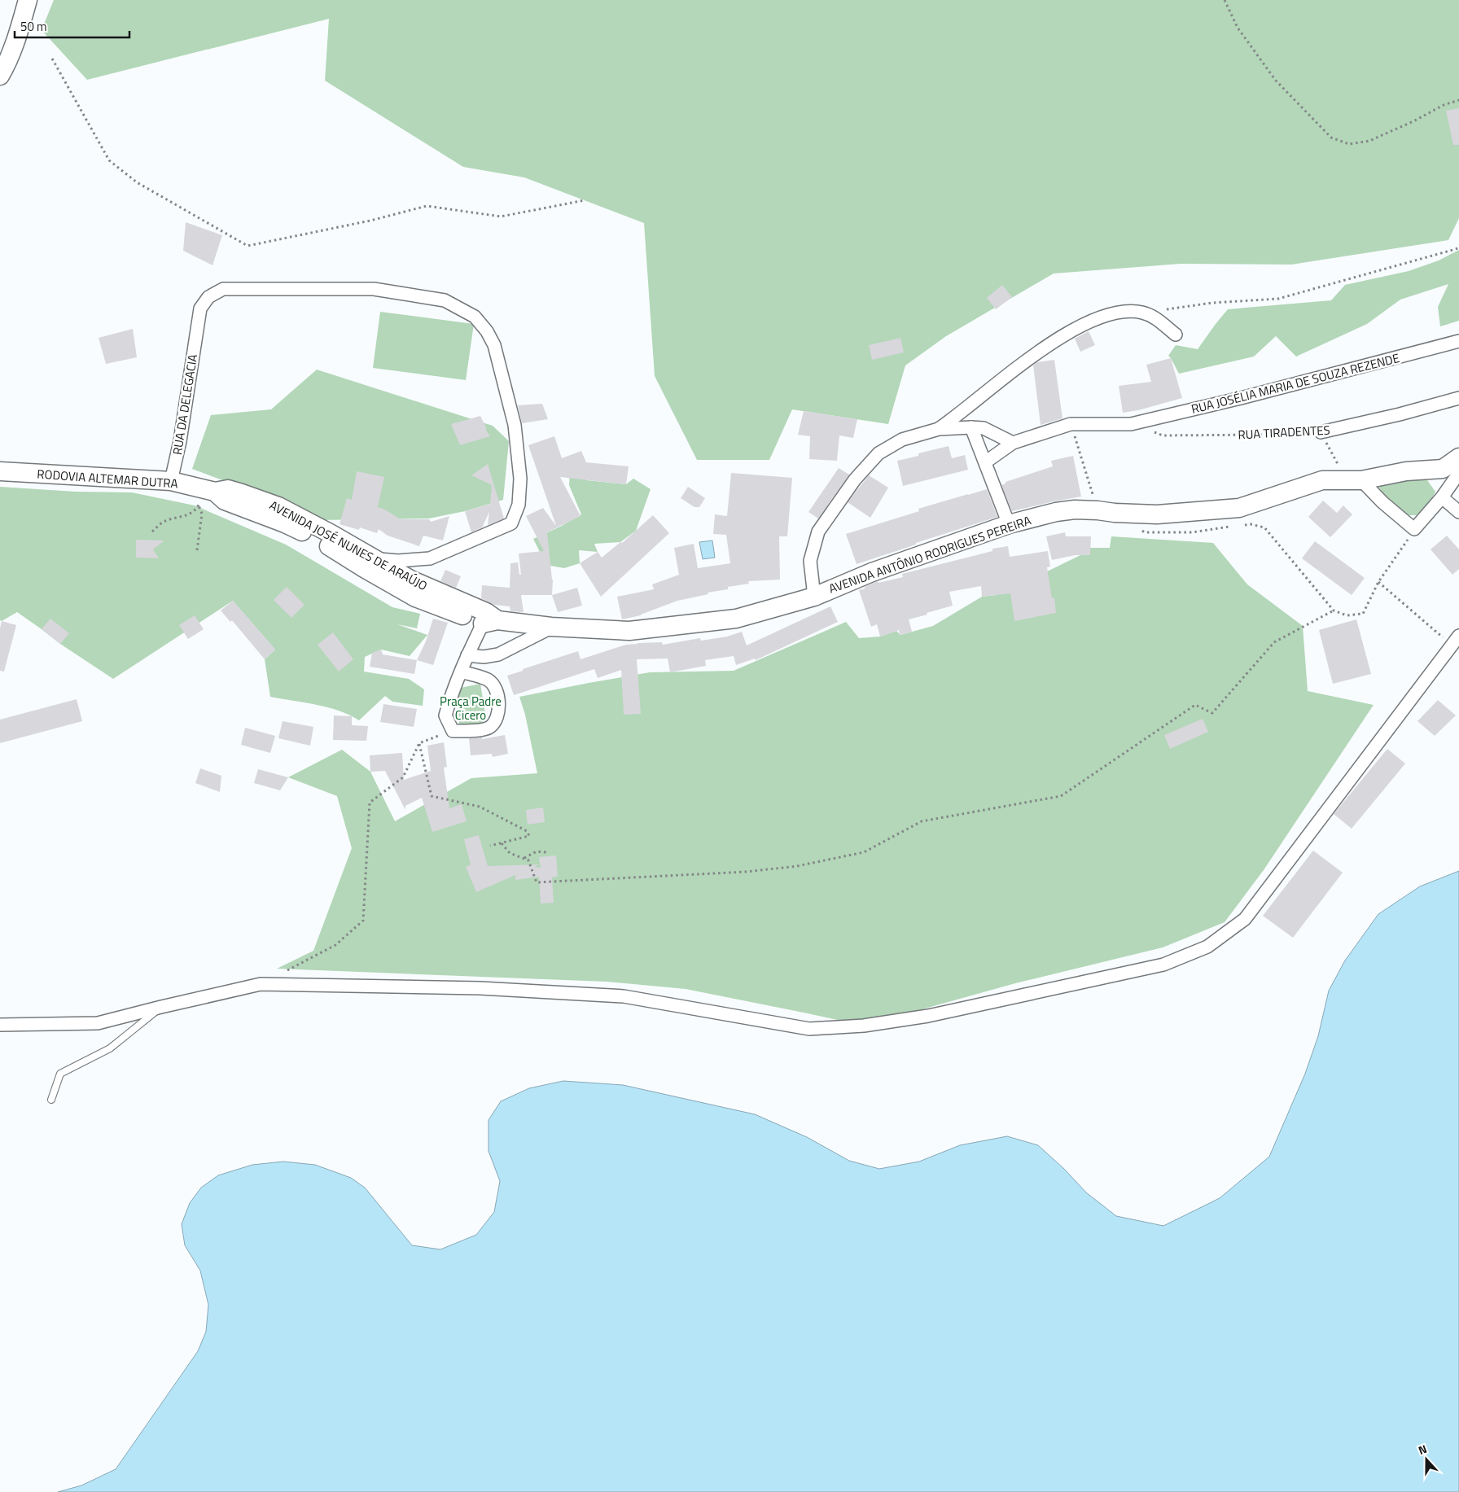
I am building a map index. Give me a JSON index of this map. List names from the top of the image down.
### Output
{
  "streets": {
    "street": [
      "RUA JOSÉLIA MARIA DE SOUZA REZENDE",
      "RUA DA DELEGACIA",
      "RUA TIRADENTES",
      "RODOVIA ALTEMAR DUTRA",
      "AVENIDA JOSÉ NUNES DE ARAÚJO",
      "AVENIDA ANTÔNIO RODRIGUES PEREIRA"
    ]
  },
  "crossings": [
    ["RUA JOSÉLIA MARIA DE SOUZA REZENDE", "RUA TIRADENTES"],
    ["RUA DA DELEGACIA", "RODOVIA ALTEMAR DUTRA"],
    ["RUA DA DELEGACIA", "AVENIDA JOSÉ NUNES DE ARAÚJO"],
    ["RODOVIA ALTEMAR DUTRA", "AVENIDA JOSÉ NUNES DE ARAÚJO"],
    ["AVENIDA JOSÉ NUNES DE ARAÚJO", "AVENIDA ANTÔNIO RODRIGUES PEREIRA"]
  ],
  "parks": ["Praça Padre Cicero"],
  "scale_bar": "50 m",
  "north": "top"
}
